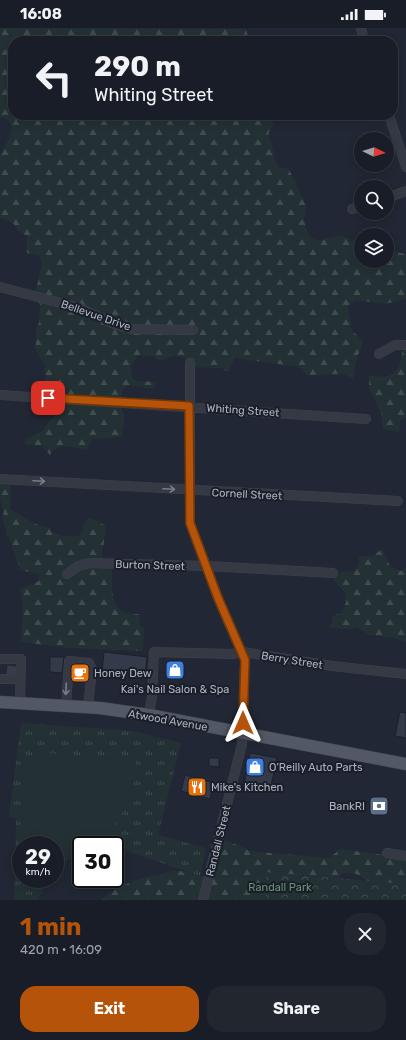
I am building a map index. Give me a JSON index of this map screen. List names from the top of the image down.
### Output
{
  "streets": {
    "main road": ["Atwood Avenue"],
    "street": [
      "Bellevue Drive",
      "Whiting Street",
      "Cornell Street",
      "Burton Street",
      "Berry Street",
      "Randall Street"
    ]
  },
  "crossings": [
    ["Whiting Street", "Randall Street"],
    ["Cornell Street", "Randall Street"],
    ["Burton Street", "Randall Street"],
    ["Berry Street", "Atwood Avenue"],
    ["Berry Street", "Randall Street"],
    ["Atwood Avenue", "Randall Street"]
  ],
  "one_way": ["Cornell Street"],
  "parks": ["Randall Park"],
  "places": {
    "shop": ["Kai's Nail Salon & Spa", "O'Reilly Auto Parts"],
    "cafe": ["Honey Dew"],
    "restaurant": ["Mike's Kitchen"],
    "bank": ["BankRI"]
  },
  "north": "right",
  "page": {
    "status": "16:08",
    "turn": ["290 m", "Whiting Street"],
    "speed": "29 km/h",
    "limit": "30",
    "heading": ["1 min", "420 m · 16:09"],
    "buttons": ["Exit", "Share"]
  }
}
